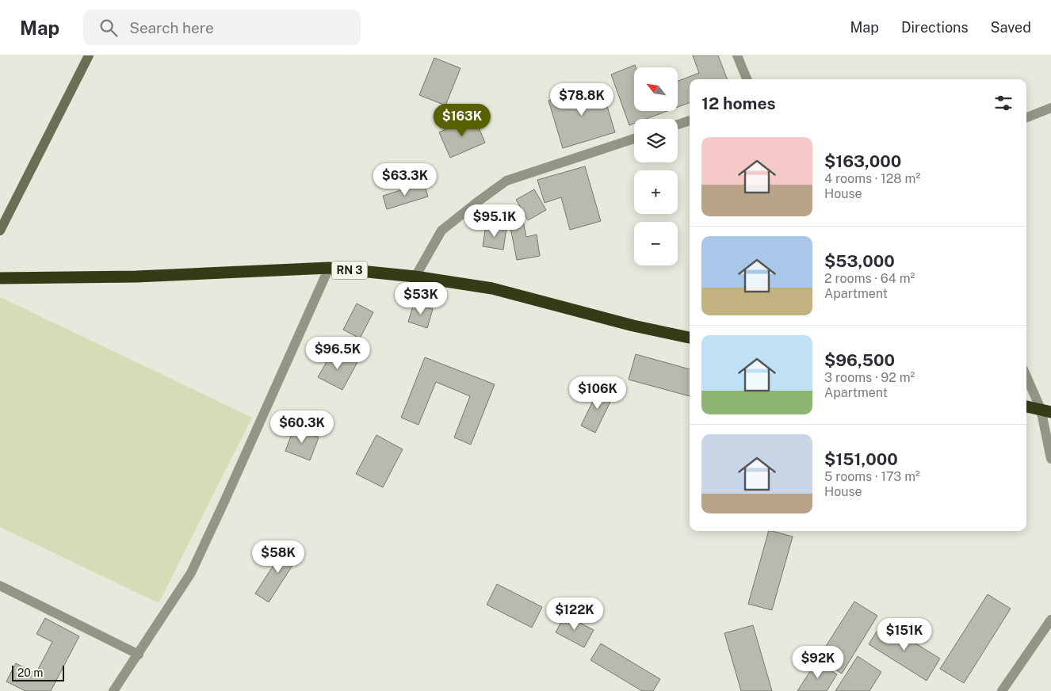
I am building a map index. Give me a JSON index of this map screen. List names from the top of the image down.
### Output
{
  "streets": {
    "highway": ["RN 3"]
  },
  "scale_bar": "20 m",
  "north": "top left",
  "page": {
    "header": "Map",
    "search": "Search here",
    "nav": ["Map", "Directions", "Saved"],
    "map_buttons": ["+", "−"],
    "heading": "12 homes",
    "price": [
      "$78.8K",
      "$163K",
      "$63.3K",
      "$95.1K",
      "$53K",
      "$96.5K",
      "$106K",
      "$60.3K",
      "$58K",
      "$122K",
      "$151K",
      "$92K"
    ],
    "list": [
      {
        "name": "$163,000",
        "note": "4 rooms · 128 m² · House"
      },
      {
        "name": "$53,000",
        "note": "2 rooms · 64 m² · Apartment"
      },
      {
        "name": "$96,500",
        "note": "3 rooms · 92 m² · Apartment"
      },
      {
        "name": "$151,000",
        "note": "5 rooms · 173 m² · House"
      }
    ],
    "scale": "20 m"
  }
}
